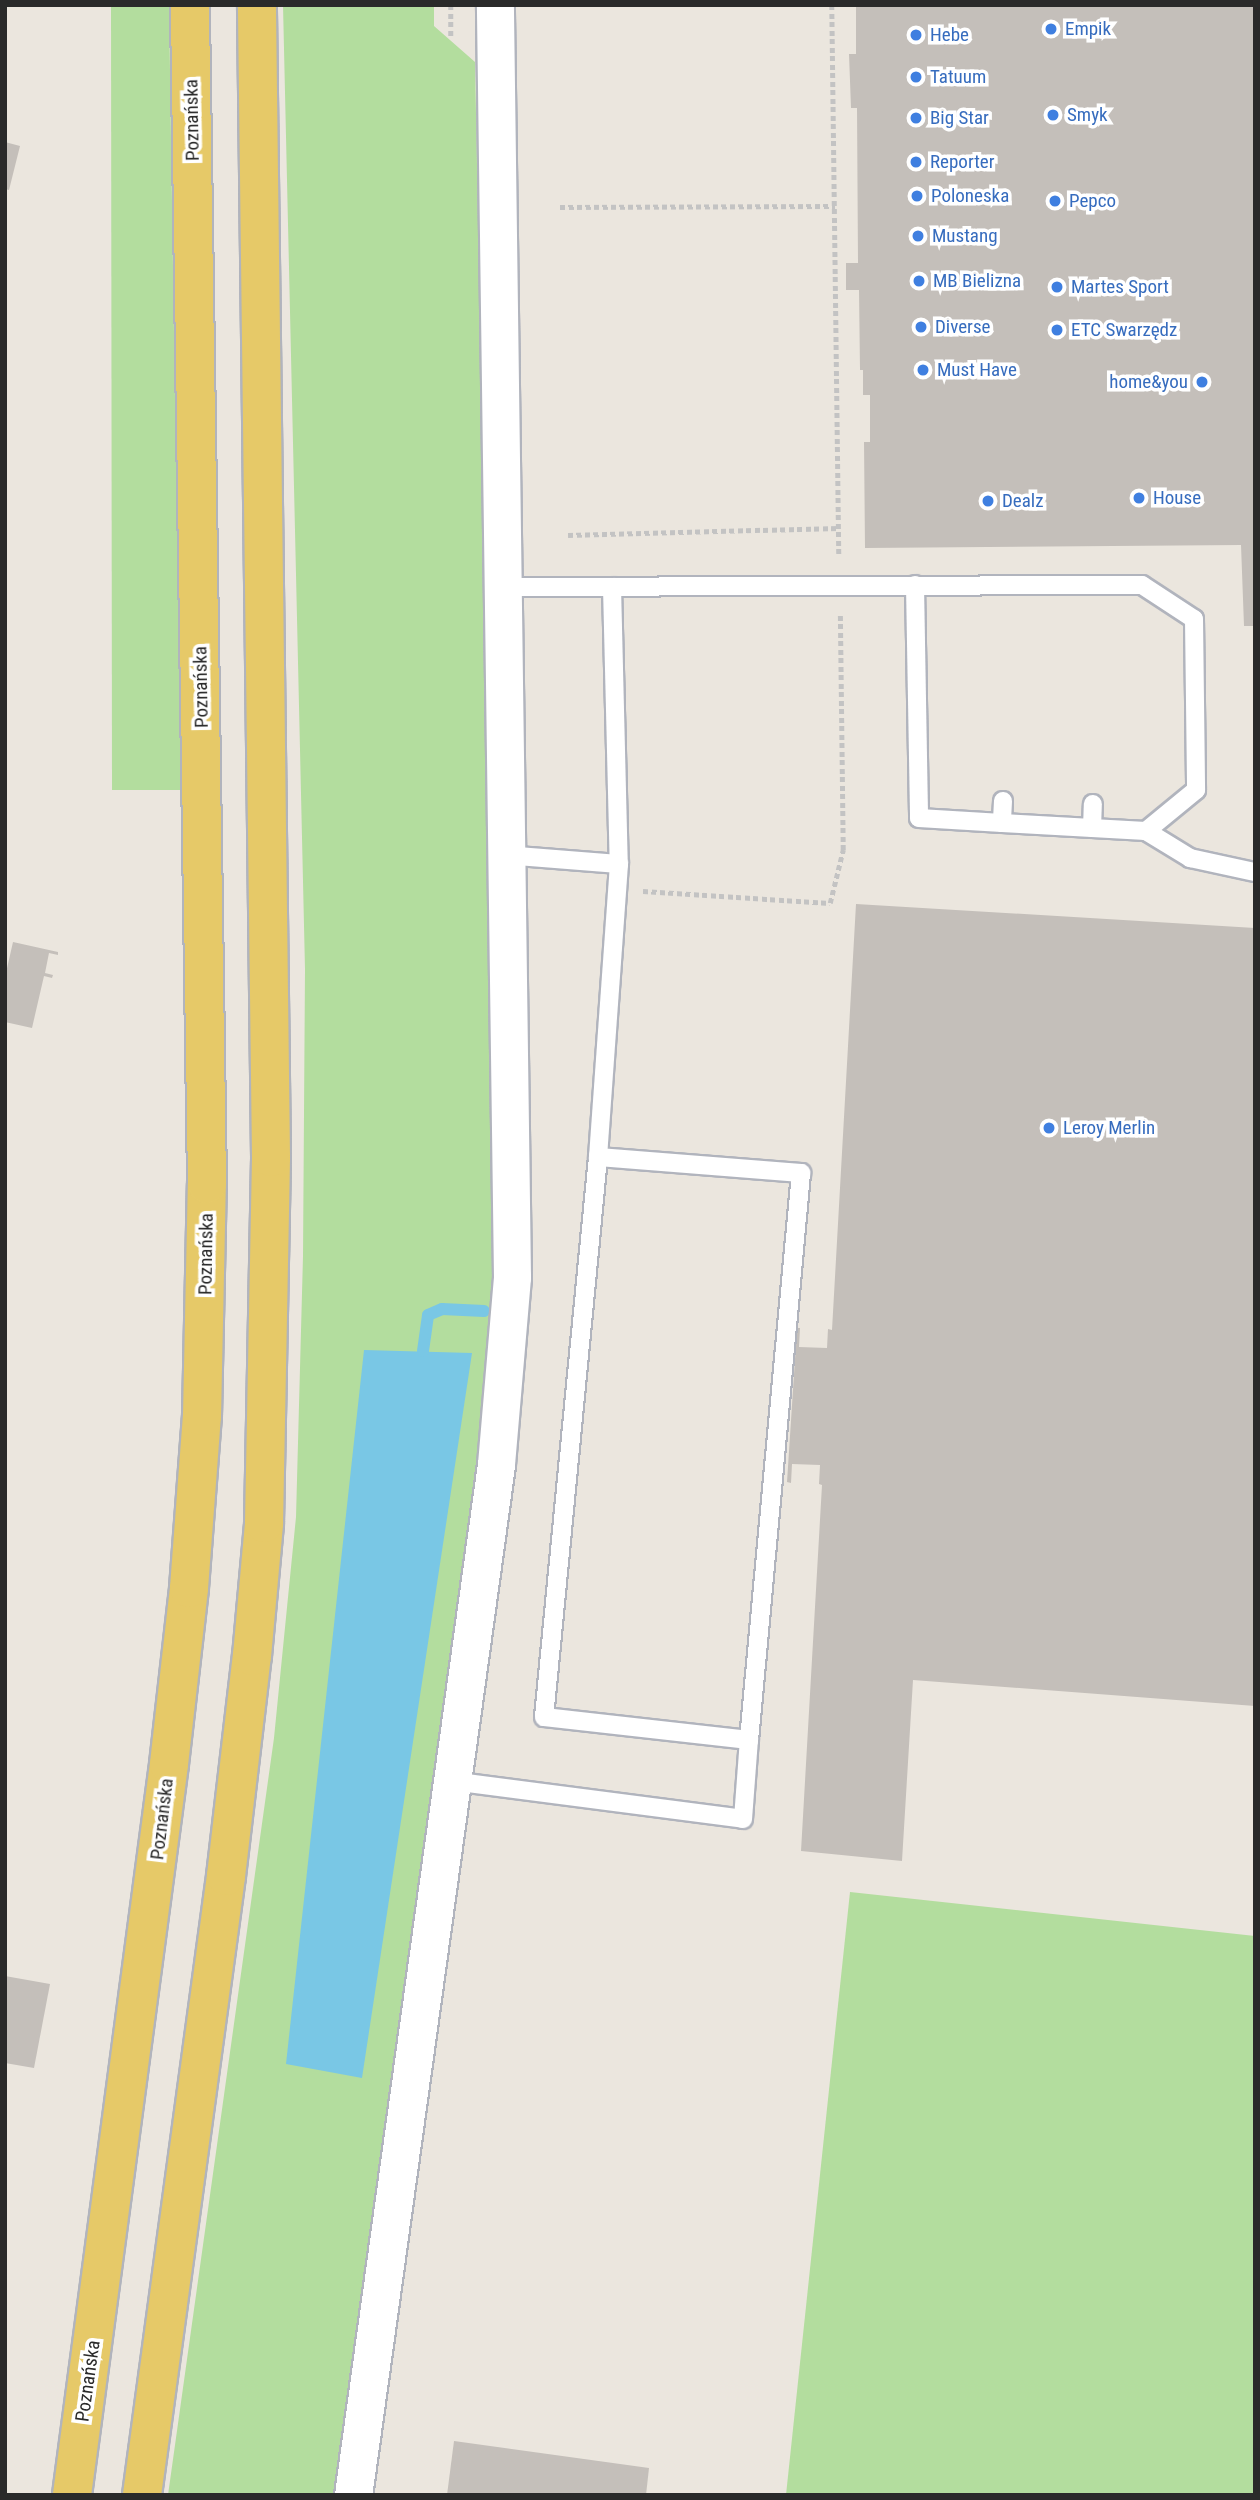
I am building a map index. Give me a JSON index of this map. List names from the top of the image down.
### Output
{
  "streets": {
    "main road": ["Poznańska"]
  },
  "places": [
    "Empik",
    "Hebe",
    "Tatuum",
    "Smyk",
    "Big Star",
    "Reporter",
    "Poloneska",
    "Pepco",
    "Mustang",
    "MB Bielizna",
    "Martes Sport",
    "Diverse",
    "ETC Swarzędz",
    "Must Have",
    "home&you",
    "House",
    "Dealz",
    "Leroy Merlin"
  ]
}
